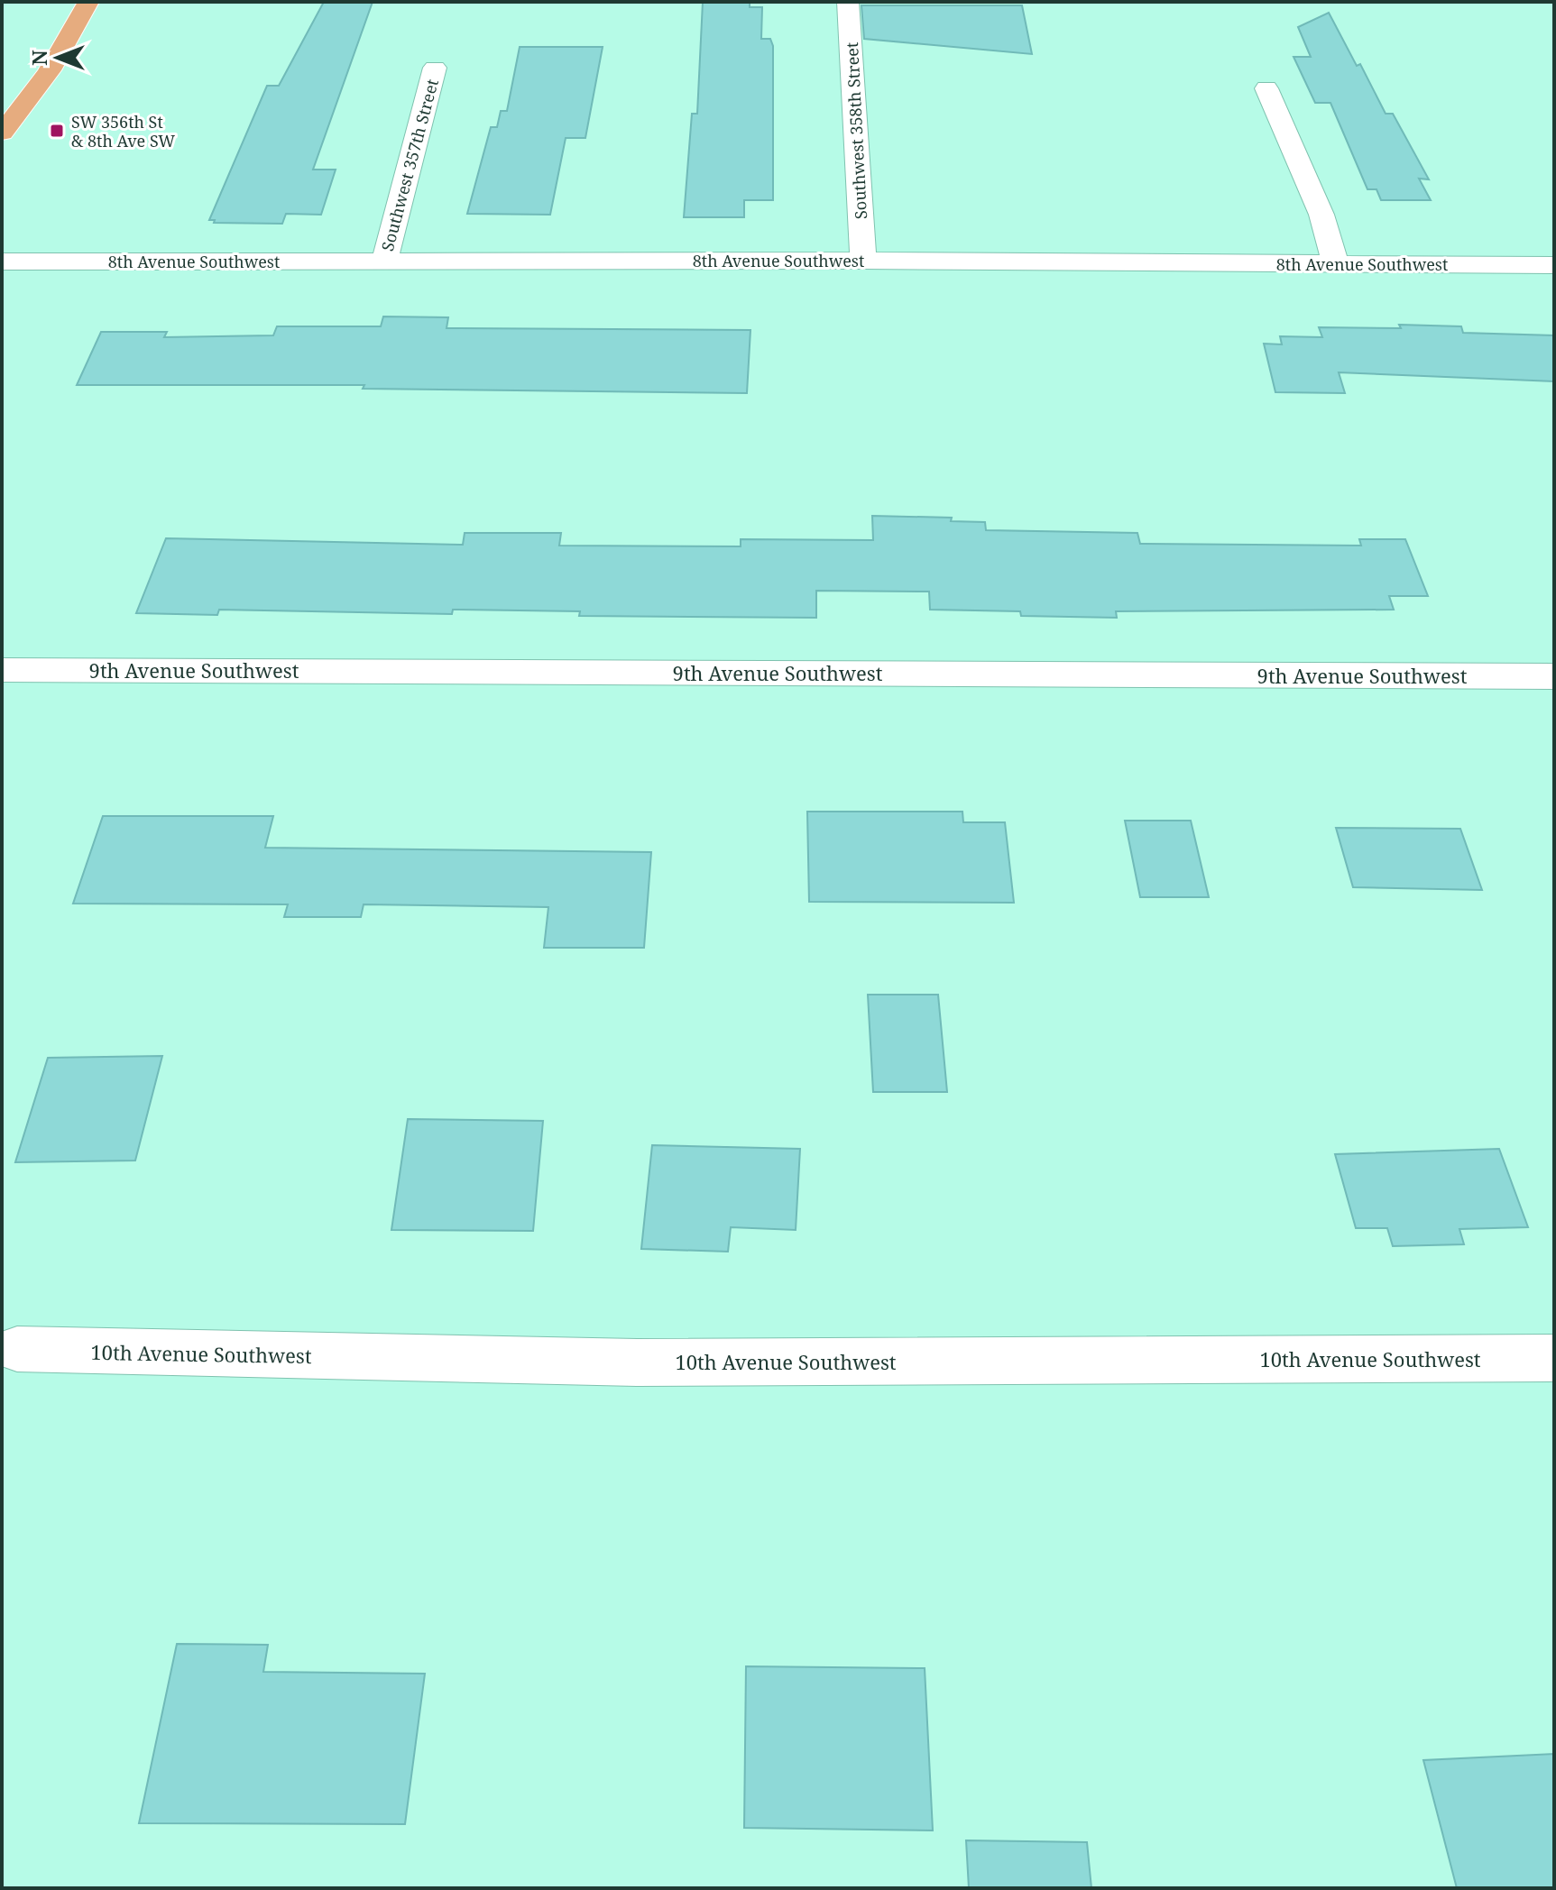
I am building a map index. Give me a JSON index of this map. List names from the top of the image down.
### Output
{
  "streets": {
    "street": [
      "Southwest 358th Street",
      "Southwest 357th Street",
      "8th Avenue Southwest",
      "9th Avenue Southwest",
      "10th Avenue Southwest"
    ]
  },
  "crossings": [
    ["Southwest 358th Street", "8th Avenue Southwest"],
    ["Southwest 357th Street", "8th Avenue Southwest"]
  ],
  "places": {
    "transit": ["SW 356th St & 8th Ave SW"]
  },
  "north": "left"
}
